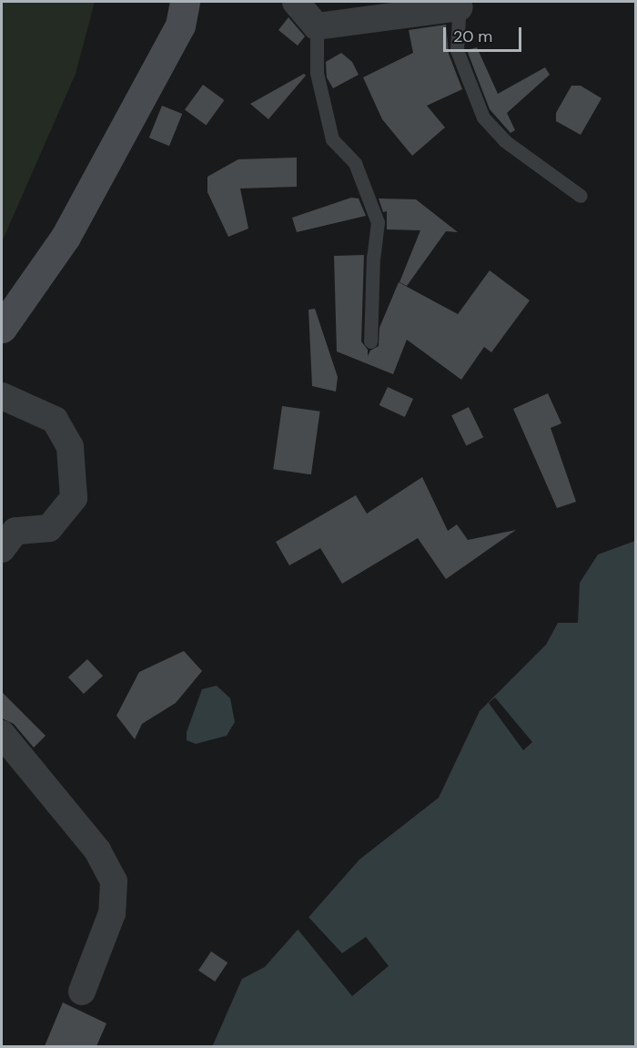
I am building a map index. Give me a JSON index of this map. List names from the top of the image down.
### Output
{
  "scale_bar": "20 m"
}
